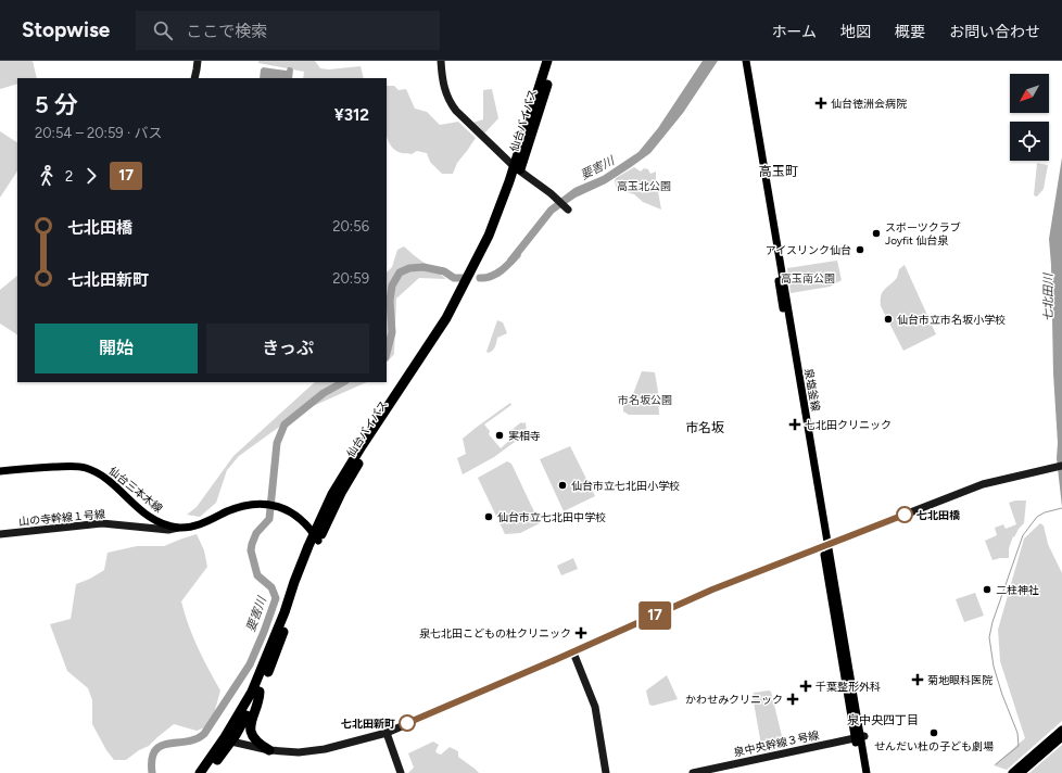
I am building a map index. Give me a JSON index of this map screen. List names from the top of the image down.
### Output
{
  "streets": {
    "highway": ["仙台バイパス"],
    "main road": ["泉塩釜線", "仙台三本木線"],
    "street": ["山の寺幹線１号線", "泉中央幹線３号線"]
  },
  "crossings": [
    ["仙台バイパス", "仙台三本木線"],
    ["泉塩釜線", "泉中央幹線３号線"],
    ["仙台三本木線", "山の寺幹線１号線"]
  ],
  "districts": ["高玉町", "市名坂", "泉中央四丁目"],
  "water": ["要害川", "七北田川"],
  "parks": ["高玉北公園", "高玉南公園", "市名坂公園"],
  "places": {
    "health": [
      "仙台徳洲会病院",
      "七北田クリニック",
      "泉七北田こどもの杜クリニック",
      "菊地眼科医院",
      "千葉整形外科",
      "かわせみクリニック"
    ],
    "other": [
      "スポーツクラブ Joyfit 仙台泉",
      "アイスリンク仙台",
      "仙台市立市名坂小学校",
      "実相寺",
      "仙台市立七北田小学校",
      "七北田橋",
      "仙台市立七北田中学校",
      "二柱神社",
      "七北田新町",
      "せんだい杜の子ども劇場"
    ]
  },
  "lines": ["bus line 17"],
  "north": "bottom left",
  "page": {
    "header": "Stopwise",
    "search": "ここで検索",
    "nav": [
      "ホーム",
      "地図",
      "概要",
      "お問い合わせ"
    ],
    "on_map": "17",
    "heading": ["5 分", "20:54 – 20:59 · バス", "¥312"],
    "legs": ["2", "17"],
    "list": [
      {
        "name": "七北田橋",
        "value": "20:56"
      },
      {
        "name": "七北田新町",
        "value": "20:59"
      }
    ],
    "buttons": ["開始", "きっぷ"]
  }
}
